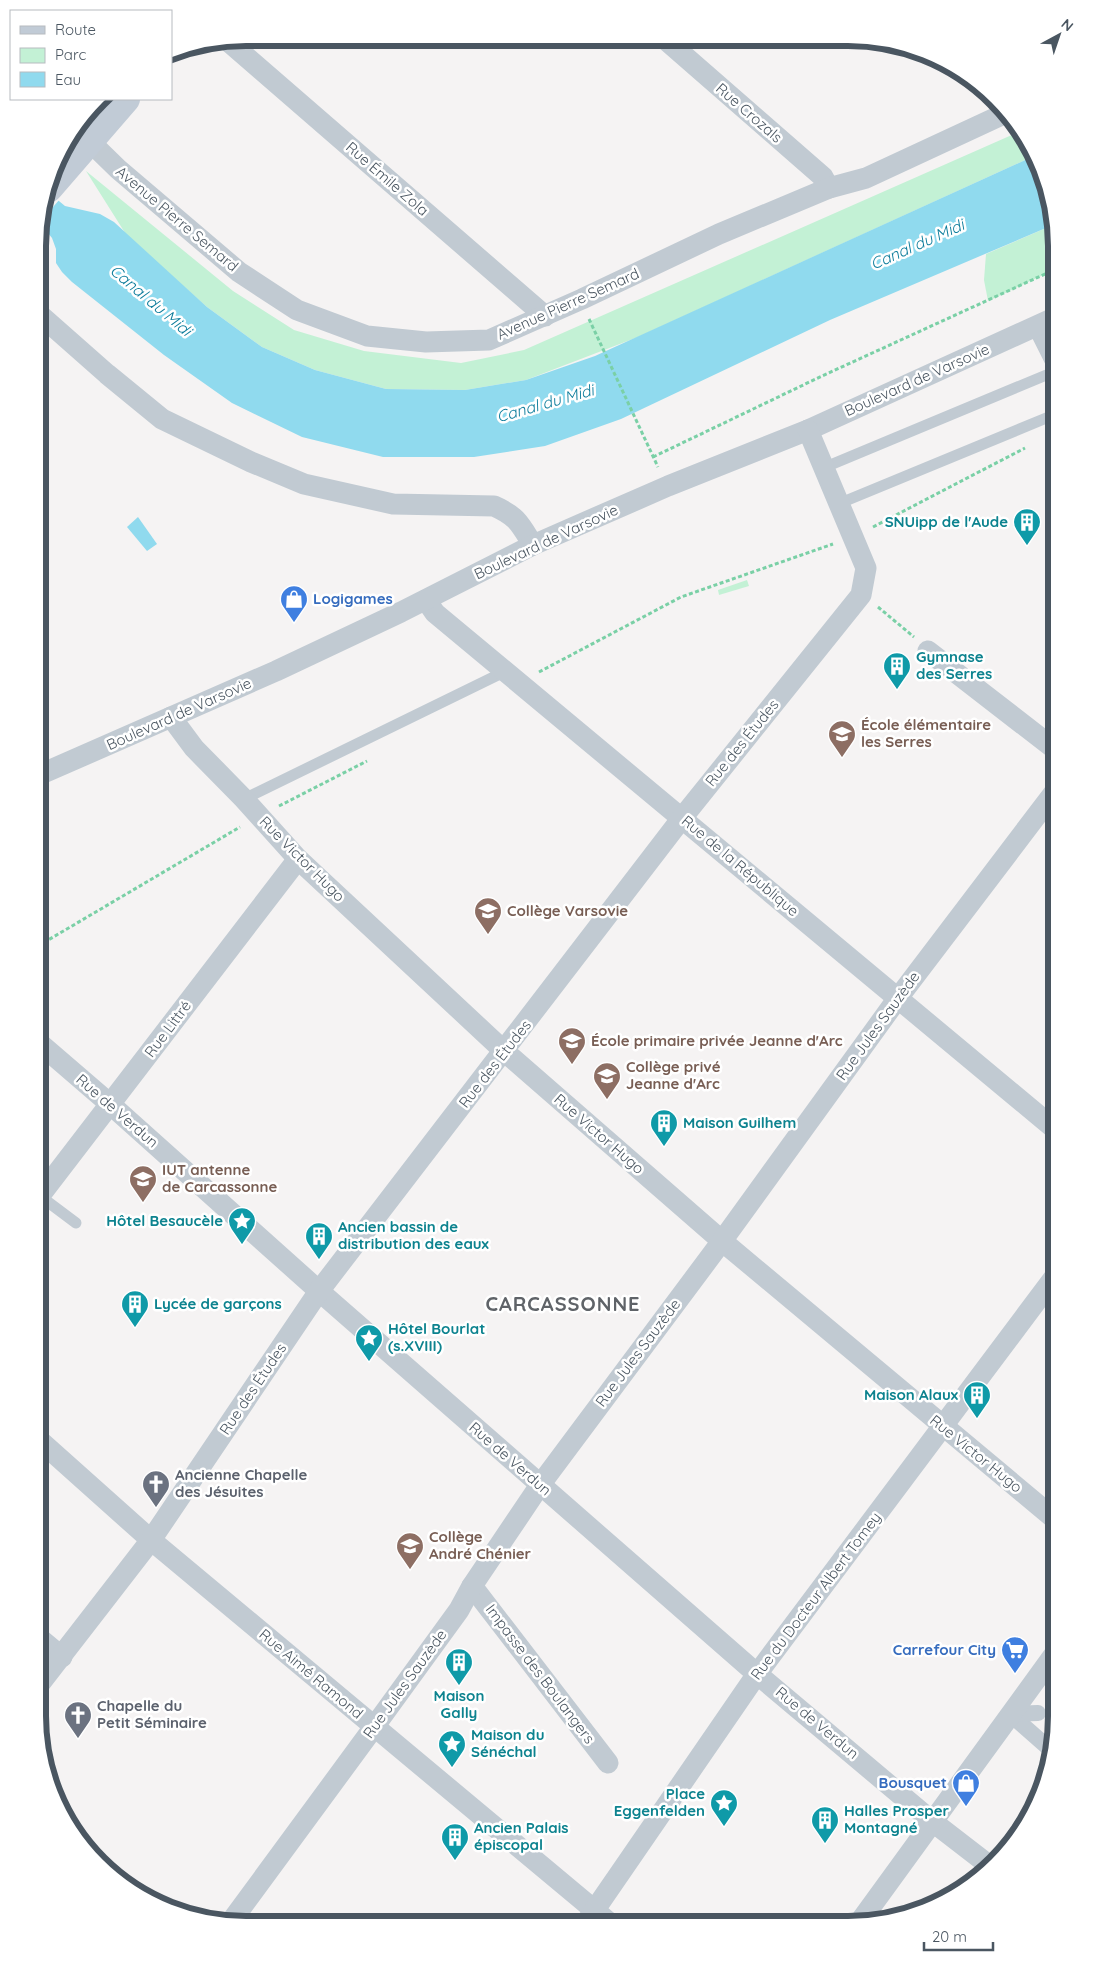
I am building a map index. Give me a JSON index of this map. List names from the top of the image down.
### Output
{
  "streets": {
    "street": [
      "Rue Crozals",
      "Rue Émile Zola",
      "Avenue Pierre Semard",
      "Boulevard de Varsovie",
      "Rue des Études",
      "Rue Victor Hugo",
      "Rue de la République",
      "Rue Jules Sauzède",
      "Rue Littré",
      "Rue de Verdun",
      "Rue du Docteur Albert Tomey",
      "Rue Aimé Ramond",
      "Impasse des Boulangers"
    ]
  },
  "crossings": [
    ["Rue Crozals", "Avenue Pierre Semard"],
    ["Rue Émile Zola", "Avenue Pierre Semard"],
    ["Boulevard de Varsovie", "Rue des Études"],
    ["Boulevard de Varsovie", "Rue Victor Hugo"],
    ["Boulevard de Varsovie", "Rue de la République"],
    ["Rue des Études", "Rue Victor Hugo"],
    ["Rue des Études", "Rue de la République"],
    ["Rue des Études", "Rue de Verdun"],
    ["Rue des Études", "Rue Aimé Ramond"],
    ["Rue Victor Hugo", "Rue Jules Sauzède"],
    ["Rue Victor Hugo", "Rue Littré"],
    ["Rue Victor Hugo", "Rue du Docteur Albert Tomey"],
    ["Rue de la République", "Rue Jules Sauzède"],
    ["Rue Jules Sauzède", "Rue de Verdun"],
    ["Rue Jules Sauzède", "Rue Aimé Ramond"],
    ["Rue Jules Sauzède", "Impasse des Boulangers"],
    ["Rue Littré", "Rue de Verdun"],
    ["Rue de Verdun", "Rue du Docteur Albert Tomey"]
  ],
  "districts": ["CARCASSONNE"],
  "water": ["Canal du Midi"],
  "places": {
    "building": [
      "SNUipp de l'Aude",
      "Gymnase des Serres",
      "Maison Guilhem",
      "Ancien bassin de distribution des eaux",
      "Lycée de garçons",
      "Maison Alaux",
      "Maison Gally",
      "Halles Prosper Montagné",
      "Ancien Palais épiscopal"
    ],
    "shop": ["Logigames", "Bousquet"],
    "school or university": [
      "École élémentaire les Serres",
      "Collège Varsovie",
      "École primaire privée Jeanne d'Arc",
      "Collège privé Jeanne d'Arc",
      "IUT antenne de Carcassonne",
      "Collège André Chénier"
    ],
    "place": [
      "Hôtel Besaucèle",
      "Hôtel Bourlat (s.XVIII)",
      "Maison du Sénéchal",
      "Place Eggenfelden"
    ],
    "church": ["Ancienne Chapelle des Jésuites", "Chapelle du Petit Séminaire"],
    "supermarket": ["Carrefour City"]
  },
  "legend": ["Route", "Parc", "Eau"],
  "scale_bar": "20 m",
  "north": "top right"
}
